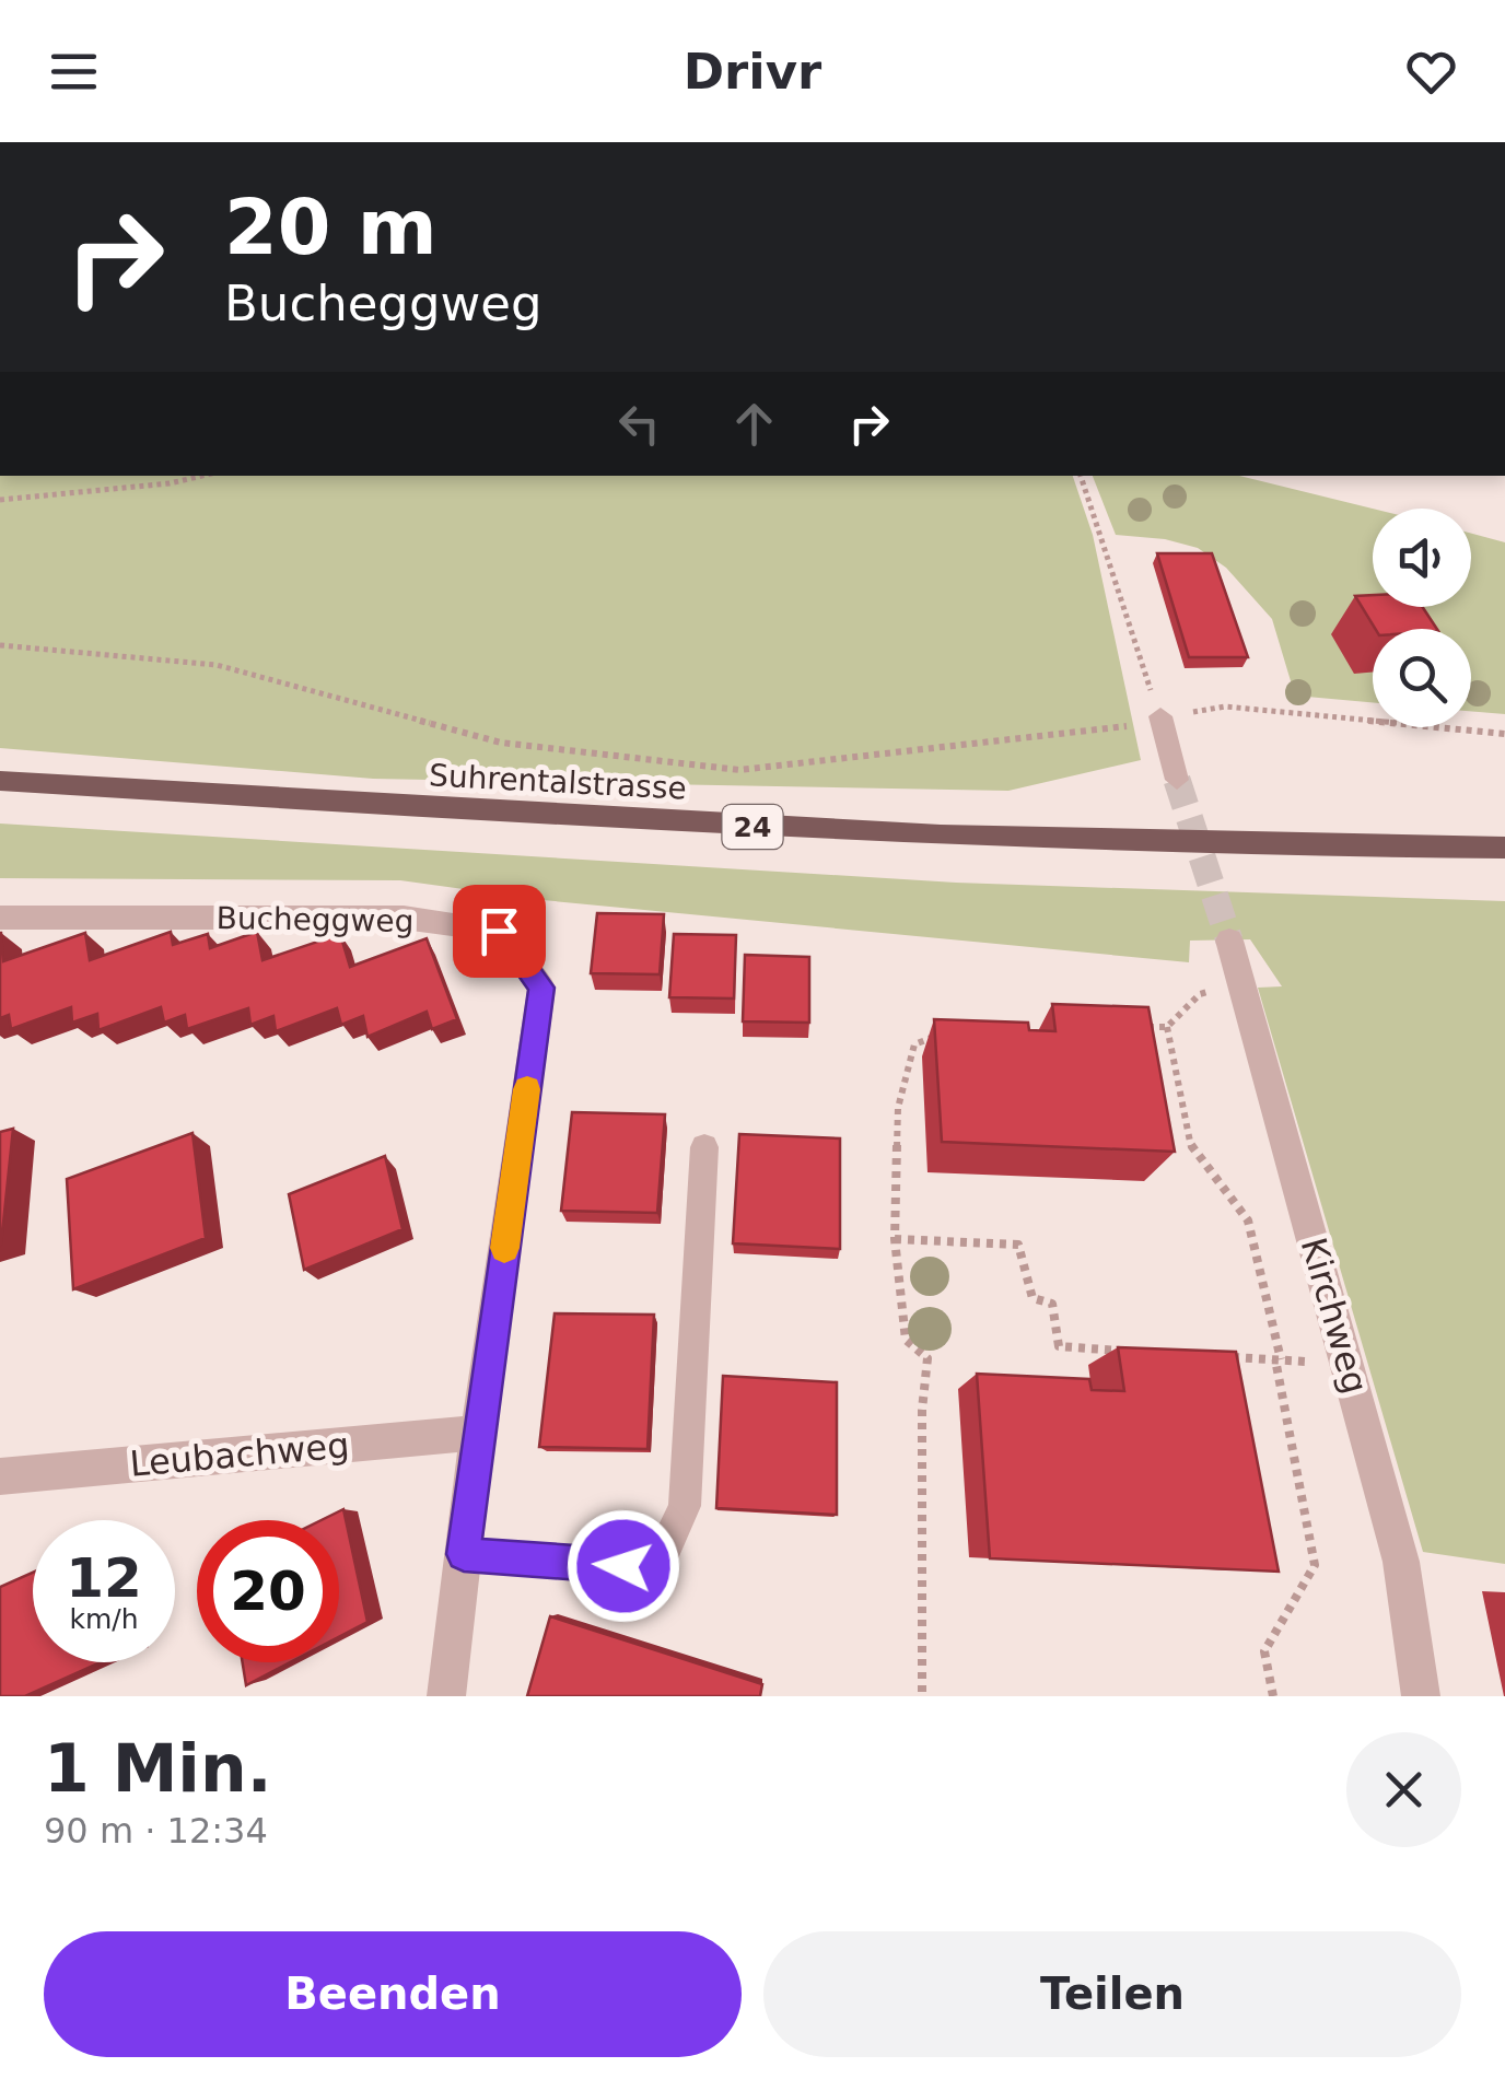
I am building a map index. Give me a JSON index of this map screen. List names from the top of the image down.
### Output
{
  "streets": {
    "main road": ["Suhrentalstrasse", "24"],
    "street": ["Bucheggweg", "Kirchweg", "Leubachweg"]
  },
  "crossings": [
    ["Bucheggweg", "Leubachweg"]
  ],
  "page": {
    "header": "Drivr",
    "turn": ["20 m", "Bucheggweg"],
    "speed": "12 km/h",
    "limit": "20",
    "heading": ["1 Min.", "90 m · 12:34"],
    "buttons": ["Beenden", "Teilen"]
  }
}
